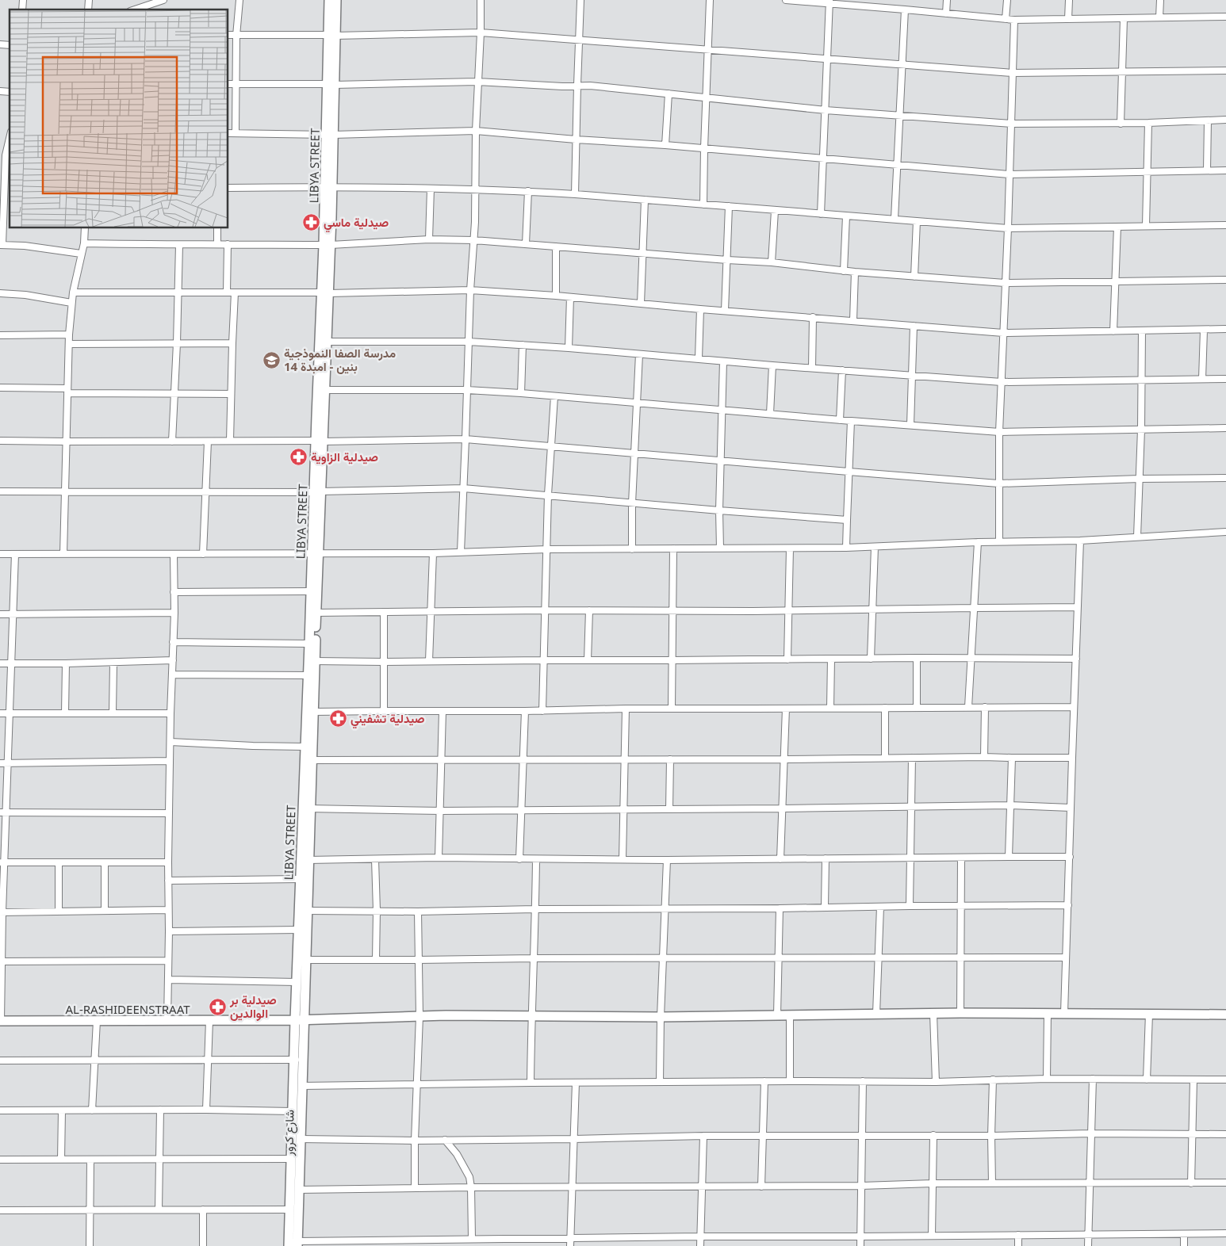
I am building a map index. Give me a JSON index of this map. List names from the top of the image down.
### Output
{
  "streets": {
    "main road": ["LIBYA STREET", "AL-RASHIDEENSTRAAT", "شارع كرور"]
  },
  "crossings": [
    ["LIBYA STREET", "AL-RASHIDEENSTRAAT"],
    ["LIBYA STREET", "شارع كرور"],
    ["AL-RASHIDEENSTRAAT", "شارع كرور"]
  ],
  "places": {
    "pharmacy": [
      "صيدلية ماسي",
      "صيدلية الزاوية",
      "صيدلية تشفيني",
      "صيدلية بر الوالدين"
    ],
    "school or university": ["مدرسة الصفا النموذجية بنين - امبدة 14"]
  }
}
